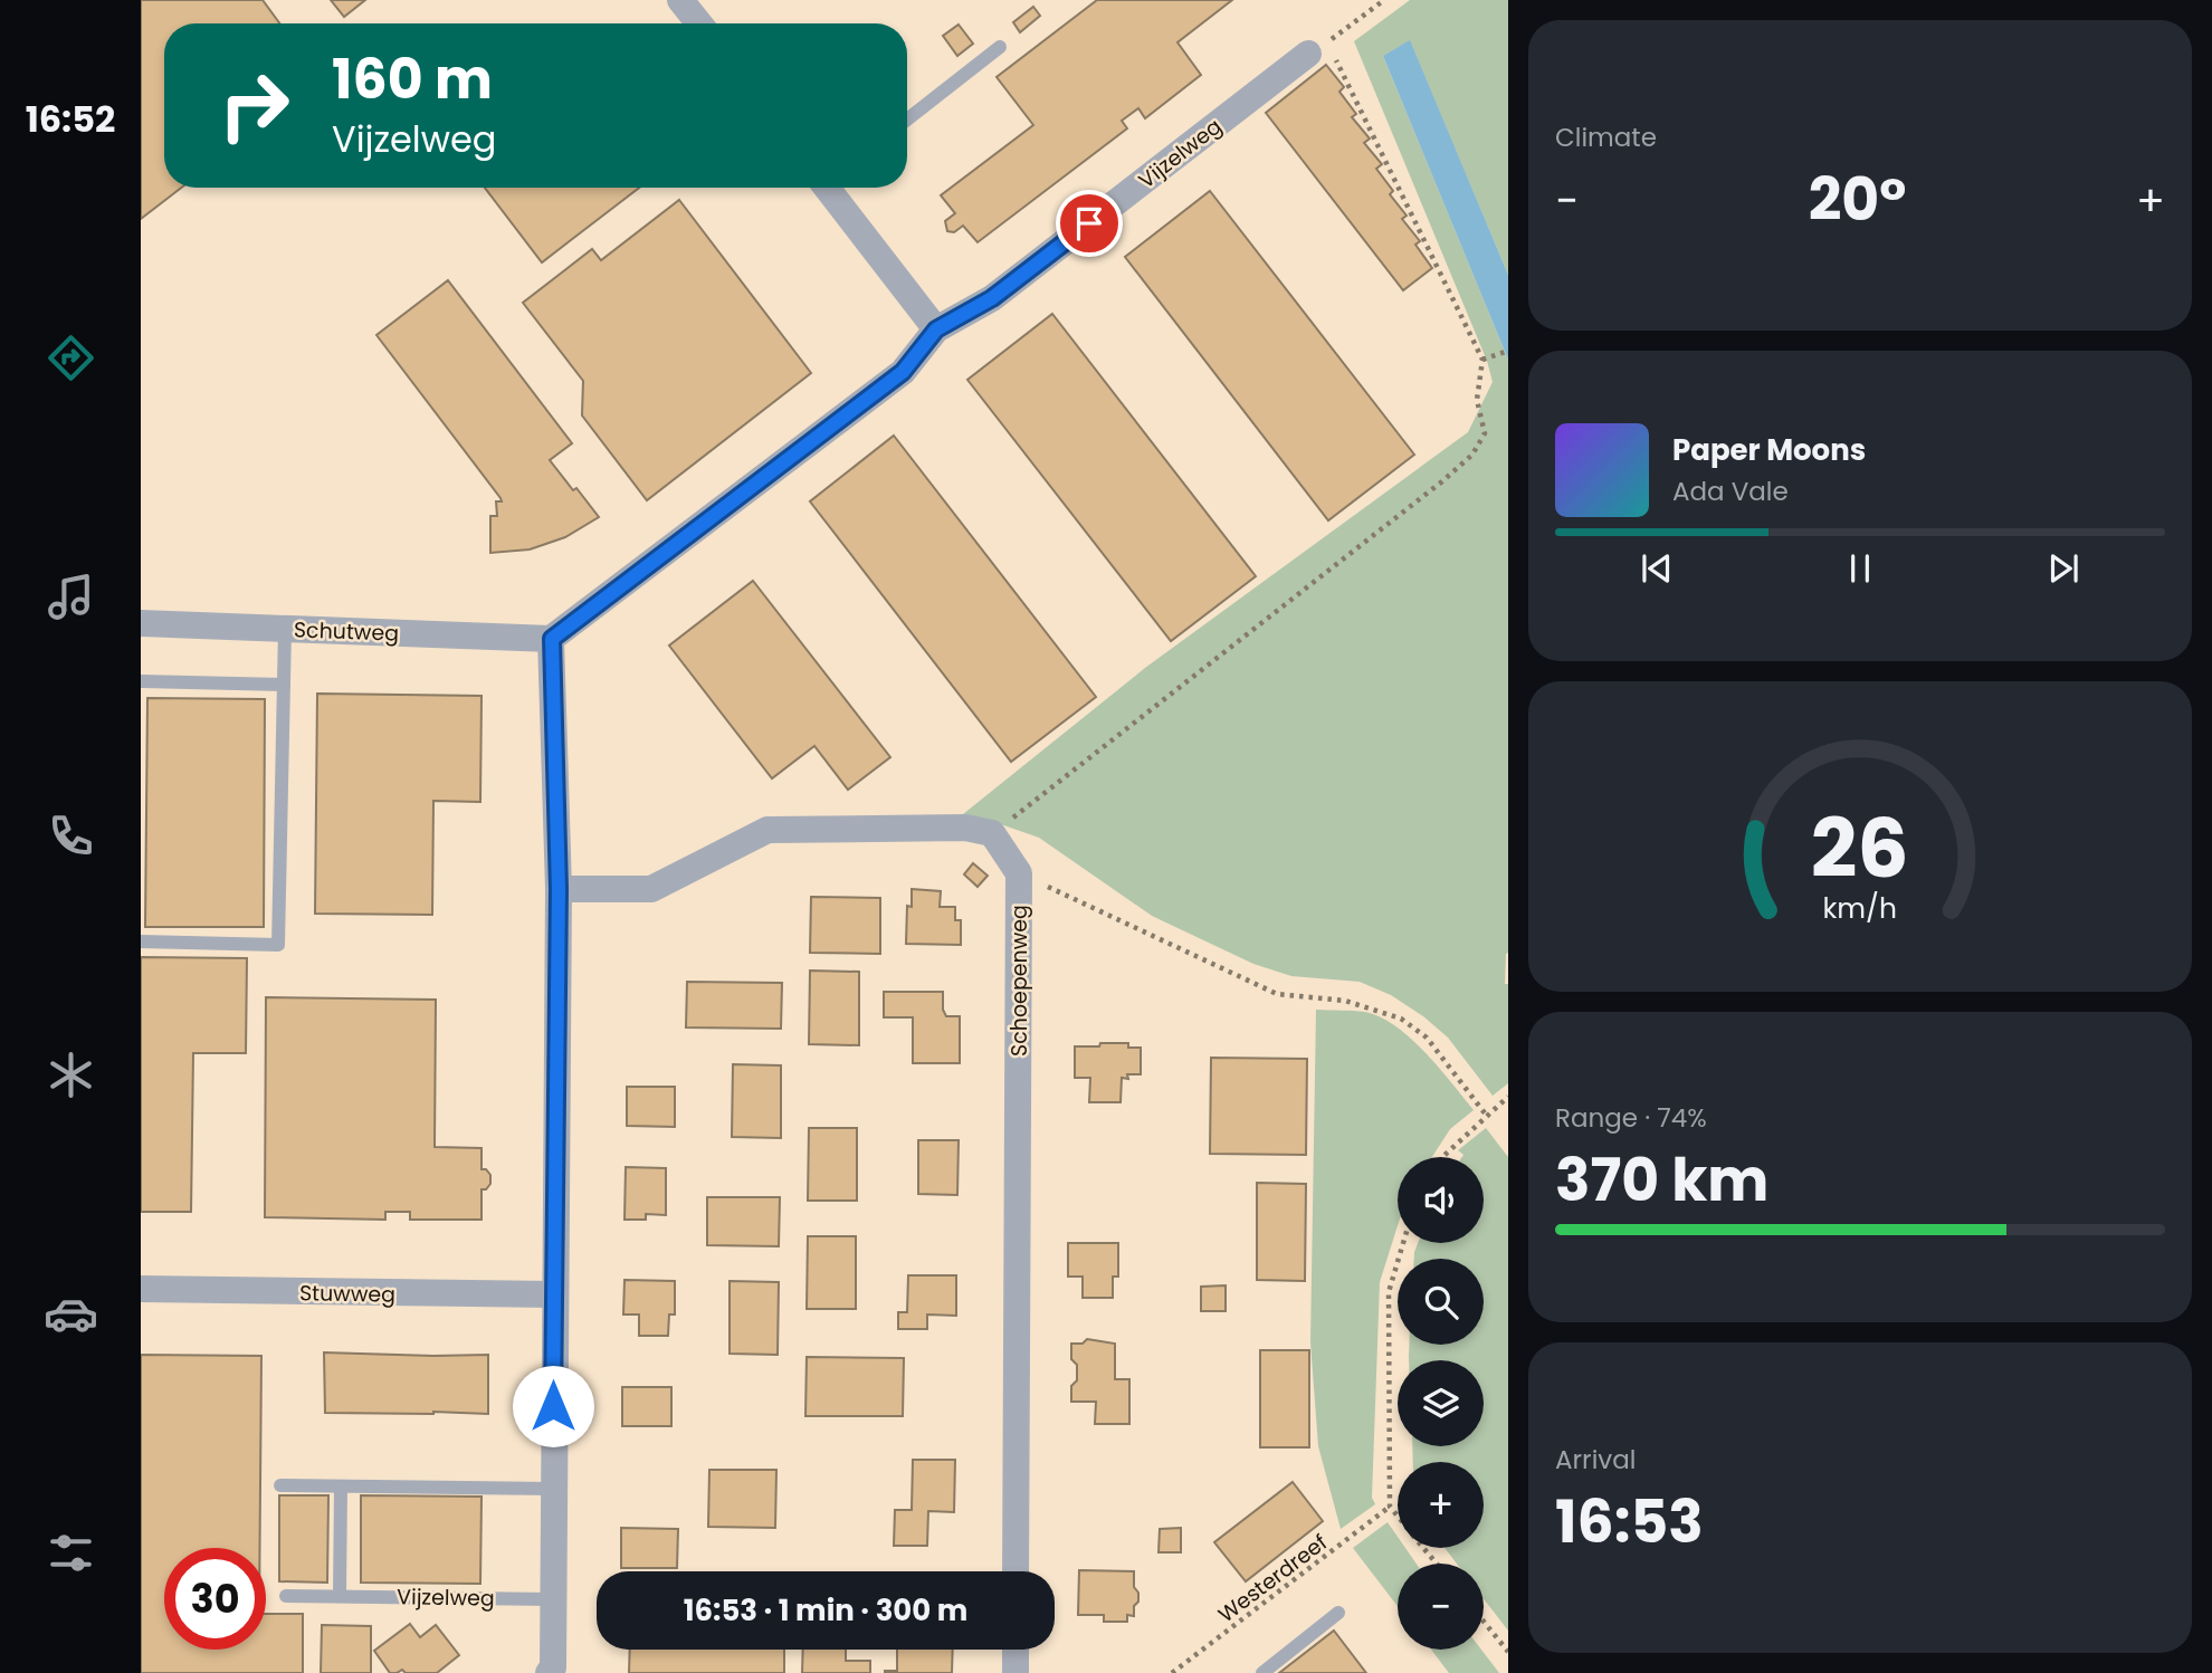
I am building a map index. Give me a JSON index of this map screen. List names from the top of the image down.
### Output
{
  "streets": {
    "street": [
      "Vijzelweg",
      "Schutweg",
      "Schoepenweg",
      "Stuwweg"
    ],
    "path": ["Westerdreef"]
  },
  "crossings": [
    ["Vijzelweg", "Schutweg"]
  ],
  "page": {
    "tabs": "16:52",
    "tile": [
      "Climate",
      ["Range · 74%", "370 km"],
      ["Arrival", "16:53"]
    ],
    "turn": ["160 m", "Vijzelweg"],
    "heat": ["−", "20°", "+"],
    "song": ["Paper Moons", "Ada Vale"],
    "map_buttons": ["+", "−"],
    "limit": "30",
    "trip": "16:53 · 1 min · 300 m",
    "gauge": ["26", "km/h"]
  }
}
